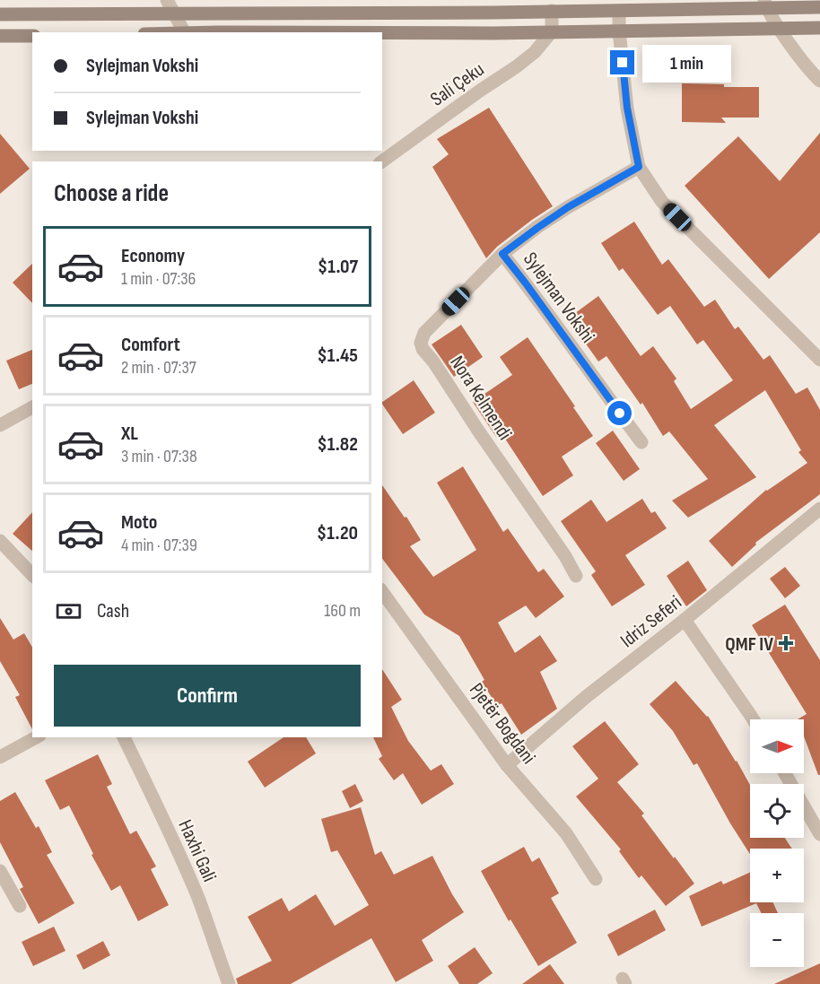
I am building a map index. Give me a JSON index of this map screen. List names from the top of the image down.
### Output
{
  "streets": {
    "street": [
      "Sali Çeku",
      "Sylejman Vokshi",
      "Nora Kelmendi",
      "Idriz Seferi",
      "Pjetër Bogdani",
      "Haxhi Gali"
    ]
  },
  "crossings": [
    ["Sylejman Vokshi", "Nora Kelmendi"],
    ["Idriz Seferi", "Pjetër Bogdani"]
  ],
  "places": {
    "health": ["QMF IV"]
  },
  "north": "right",
  "page": {
    "banner": ["Sylejman Vokshi", "Sylejman Vokshi"],
    "bubble": "1 min",
    "heading": "Choose a ride",
    "list": [
      {
        "name": "Economy",
        "note": "1 min · 07:36",
        "value": "$1.07"
      },
      {
        "name": "Comfort",
        "note": "2 min · 07:37",
        "value": "$1.45"
      },
      {
        "name": "XL",
        "note": "3 min · 07:38",
        "value": "$1.82"
      },
      {
        "name": "Moto",
        "note": "4 min · 07:39",
        "value": "$1.20"
      }
    ],
    "pay": ["Cash", "160 m"],
    "buttons": "Confirm",
    "map_buttons": ["+", "−"]
  }
}
